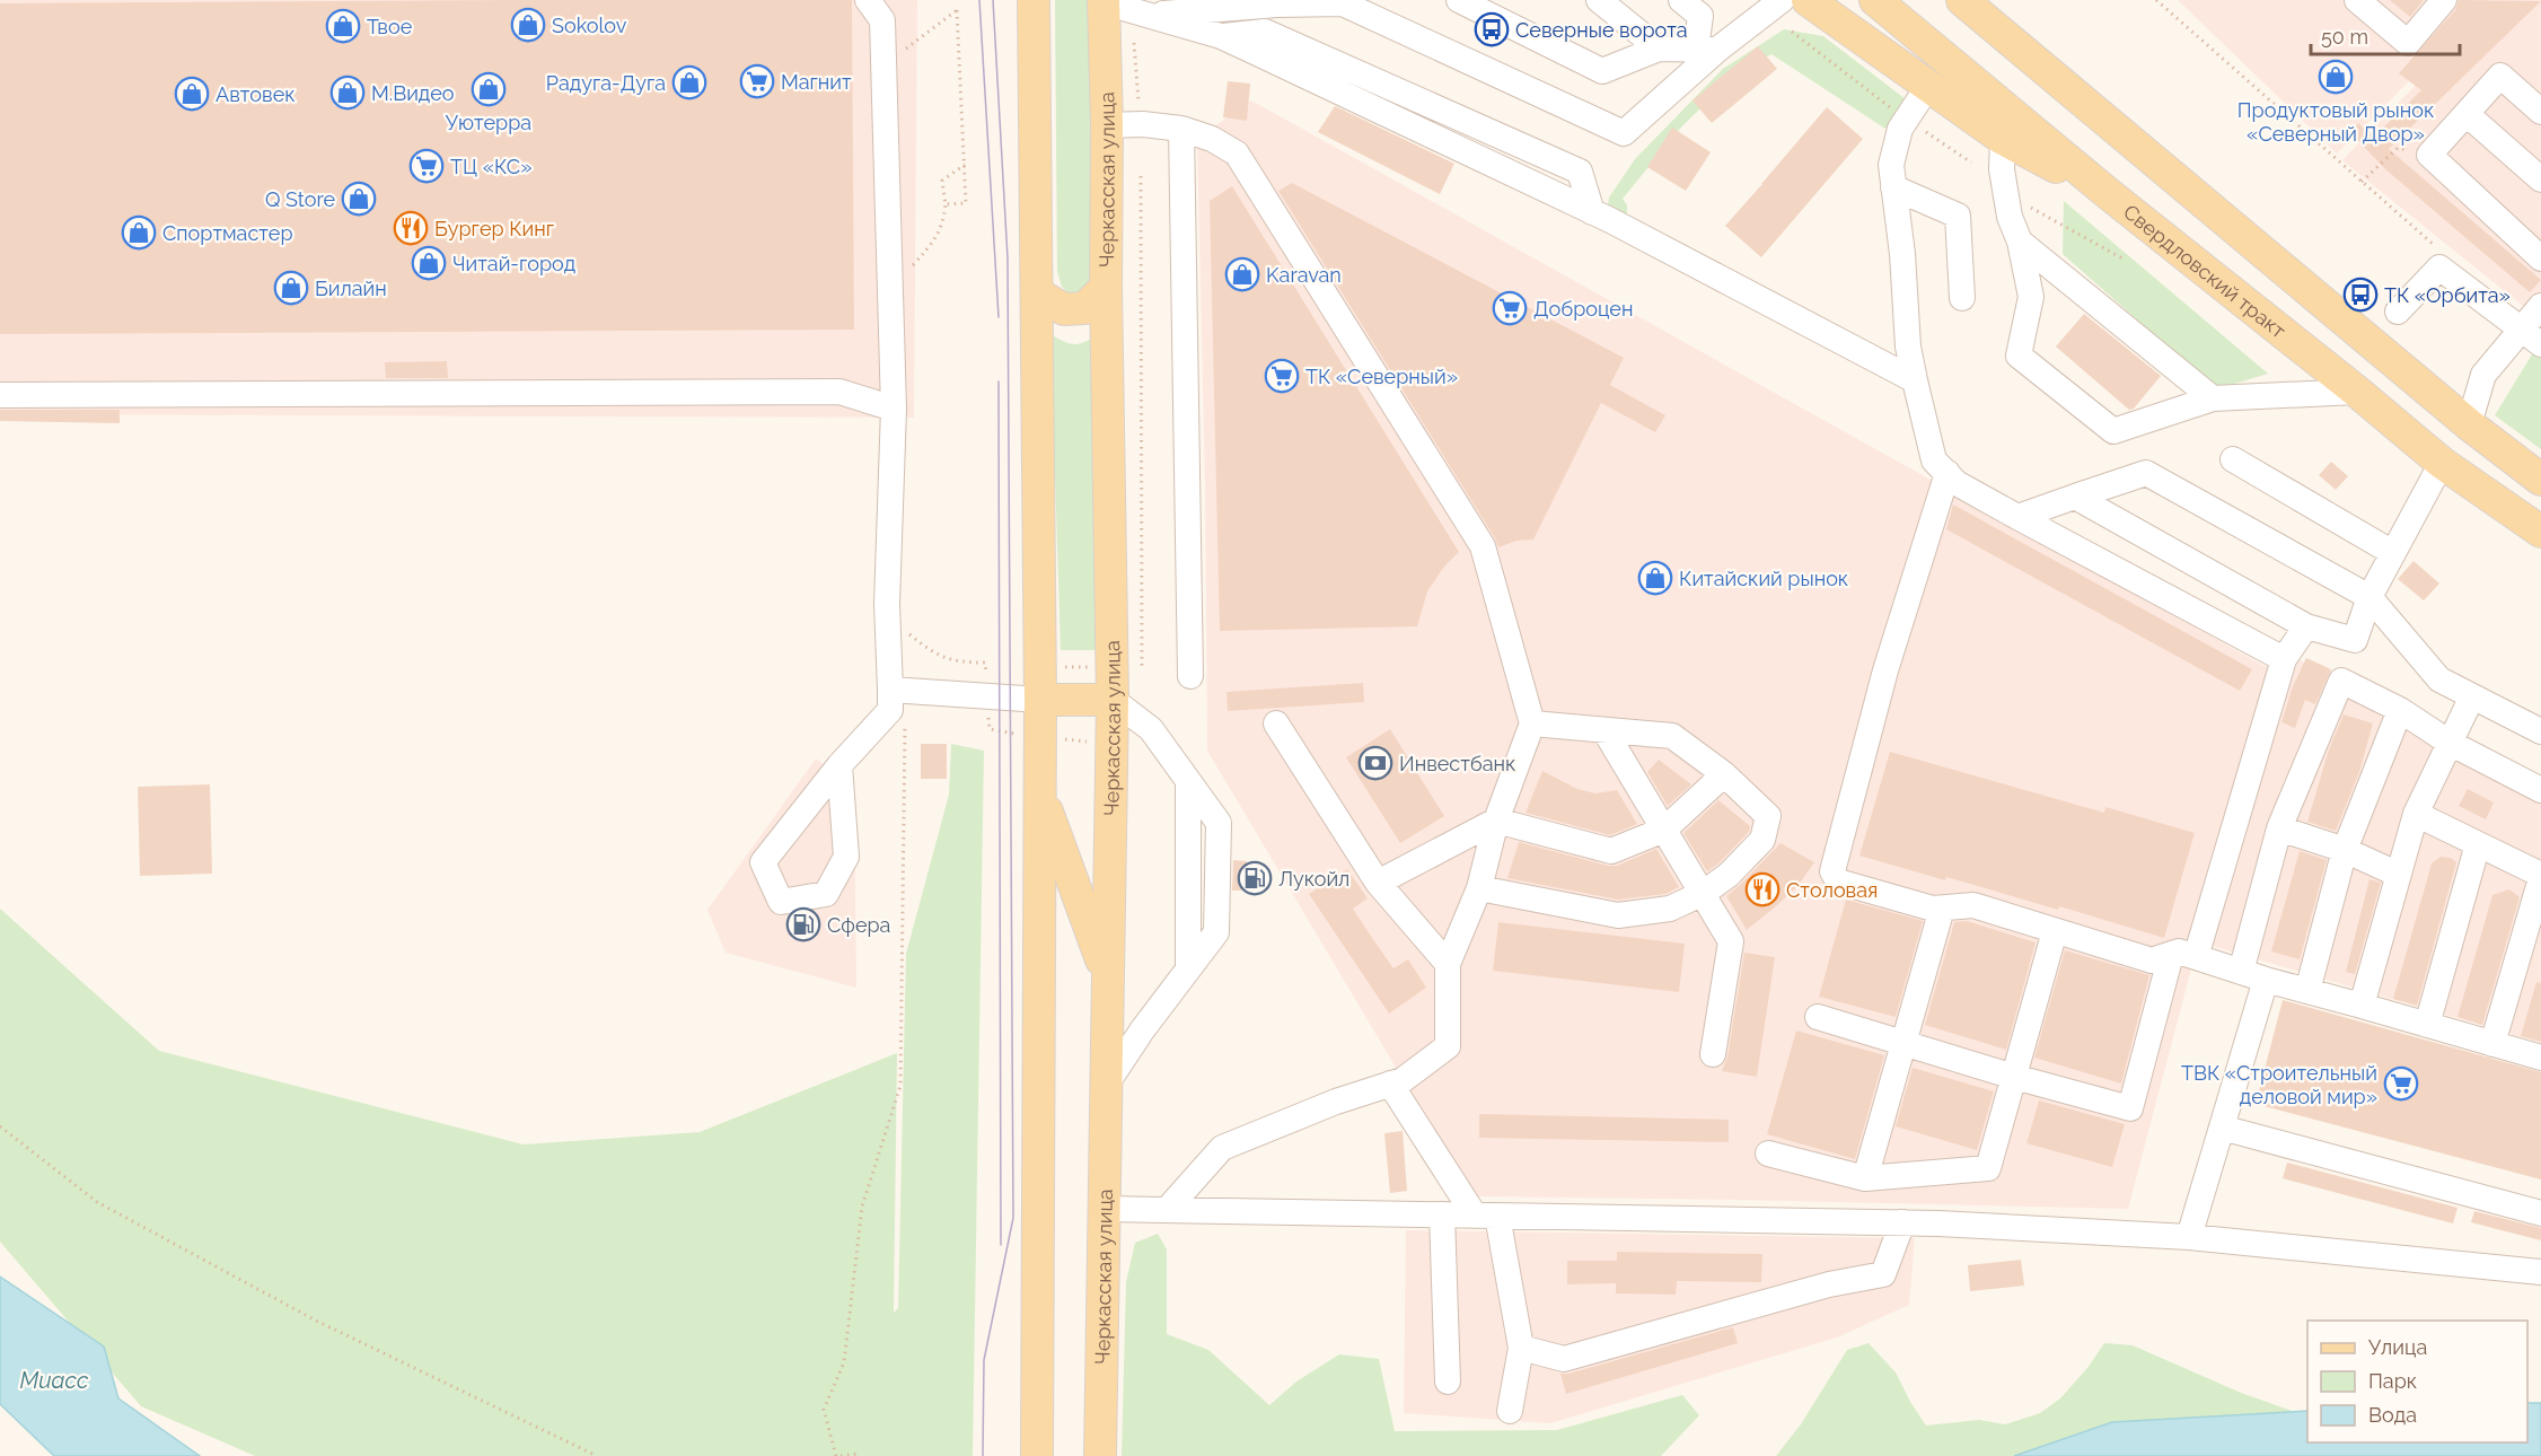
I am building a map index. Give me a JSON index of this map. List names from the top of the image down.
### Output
{
  "streets": {
    "main road": ["Черкасская улица", "Свердловский тракт"]
  },
  "water": ["Миасс"],
  "places": {
    "shop": [
      "Sokolov",
      "Твое",
      "Продуктовый рынок «Северный Двор»",
      "Радуга-Дуга",
      "Уютерра",
      "М.Видео",
      "Автовек",
      "Q Store",
      "Спортмастер",
      "Читай-город",
      "Karavan",
      "Билайн",
      "Китайский рынок"
    ],
    "bus stop": ["Северные ворота", "ТК «Орбита»"],
    "supermarket": [
      "Магнит",
      "ТЦ «КС»",
      "Доброцен",
      "ТК «Северный»",
      "ТВК «Строительный деловой мир»"
    ],
    "restaurant": ["Бургер Кинг", "Столовая"],
    "bank": ["Инвестбанк"],
    "fuel station": ["Лукойл", "Сфера"]
  },
  "legend": ["Улица", "Парк", "Вода"],
  "scale_bar": "50 m"
}
